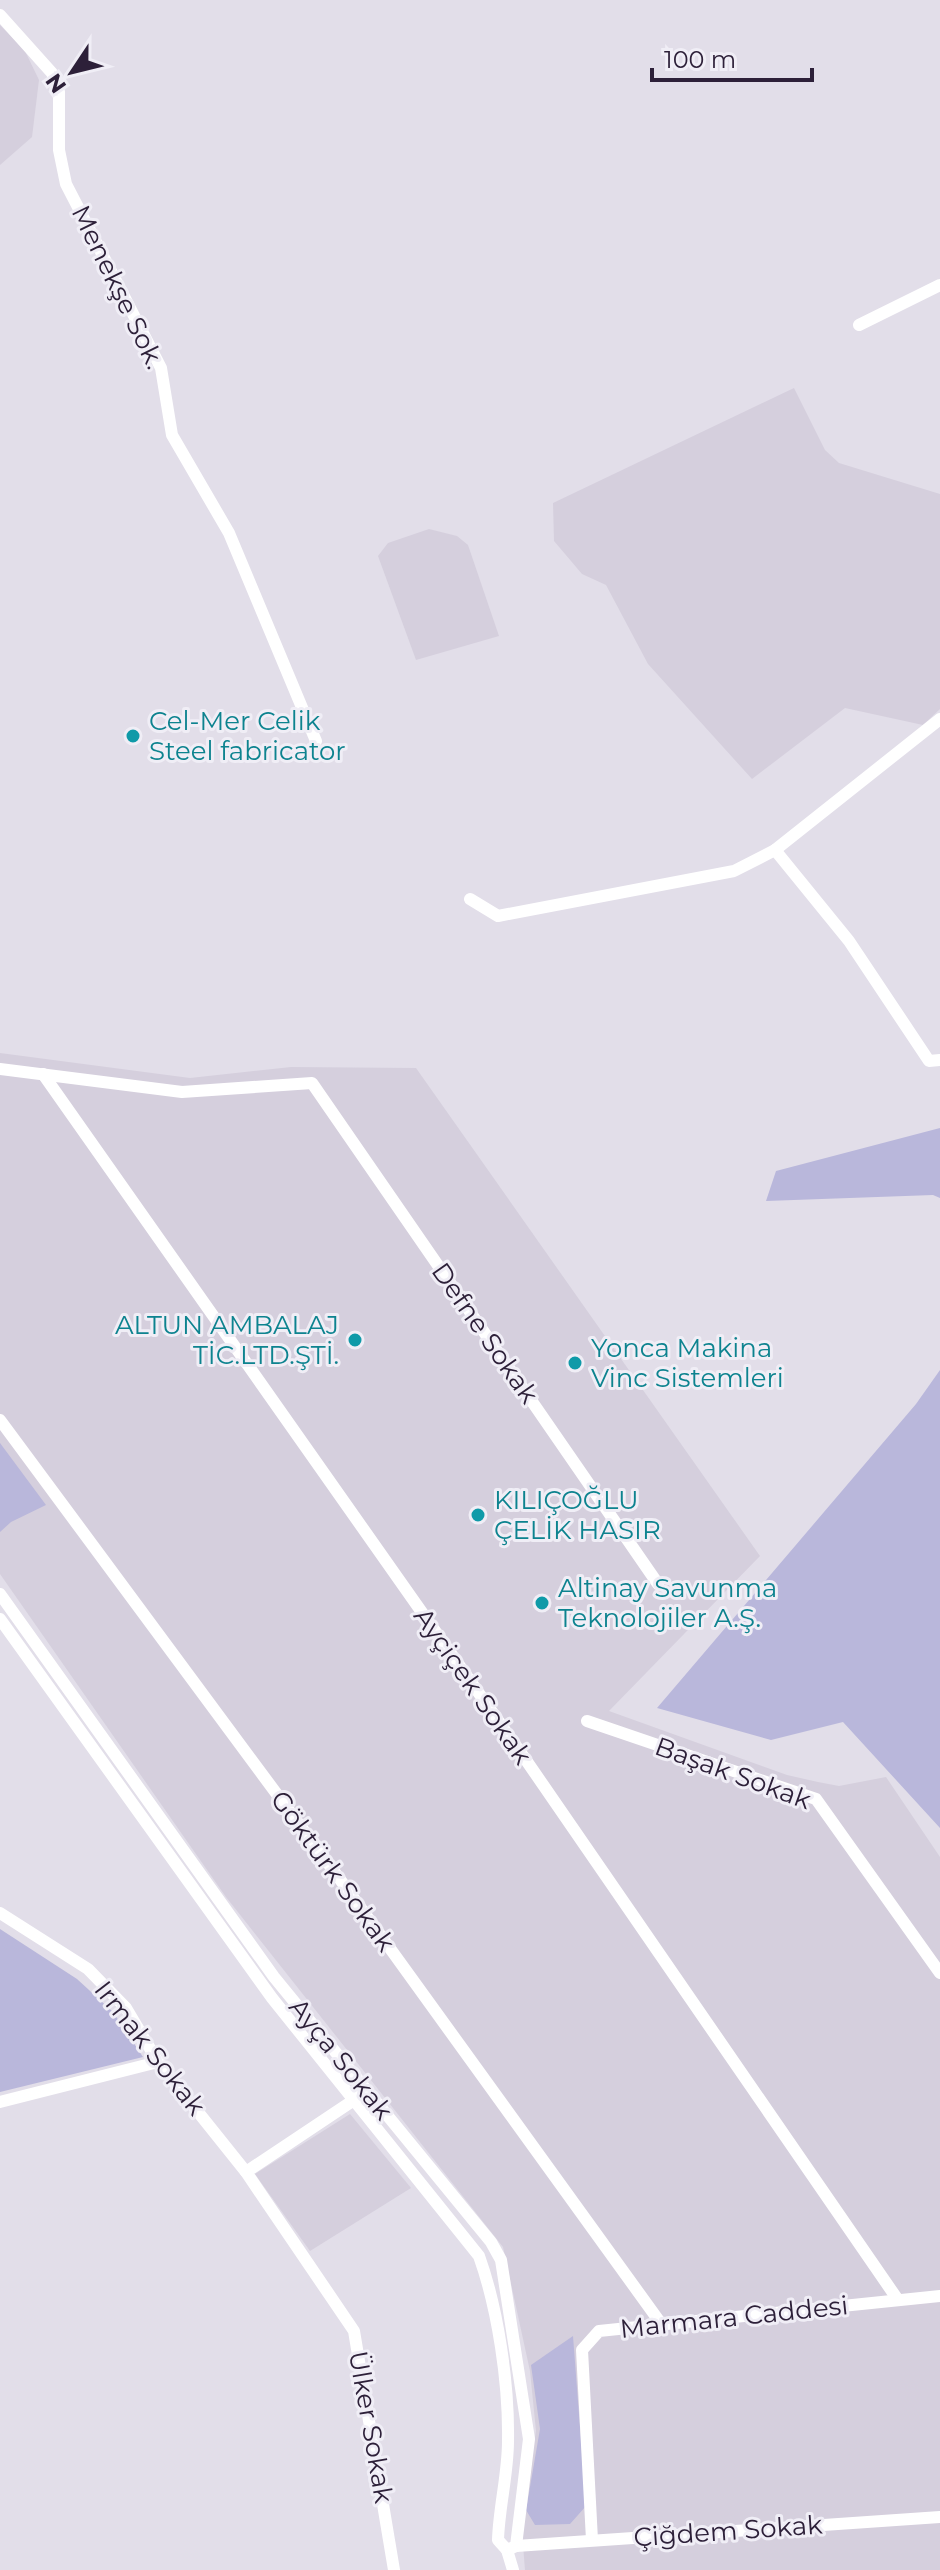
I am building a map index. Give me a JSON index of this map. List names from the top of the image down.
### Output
{
  "streets": {
    "street": [
      "Menekşe Sok.",
      "Defne Sokak",
      "Ayçiçek Sokak",
      "Başak Sokak",
      "Göktürk Sokak",
      "Irmak Sokak",
      "Ayça Sokak",
      "Marmara Caddesi",
      "Ülker Sokak",
      "Çiğdem Sokak"
    ]
  },
  "crossings": [
    ["Defne Sokak", "Ayçiçek Sokak"],
    ["Ayçiçek Sokak", "Marmara Caddesi"],
    ["Göktürk Sokak", "Marmara Caddesi"],
    ["Irmak Sokak", "Ülker Sokak"],
    ["Ayça Sokak", "Çiğdem Sokak"],
    ["Marmara Caddesi", "Çiğdem Sokak"]
  ],
  "places": [
    "Cel-Mer Celik Steel fabricator",
    "ALTUN AMBALAJ TİC.LTD.ŞTİ.",
    "Yonca Makina Vinc Sistemleri",
    "KILIÇOĞLU ÇELİK HASIR",
    "Altinay Savunma Teknolojiler A.Ş."
  ],
  "scale_bar": "100 m",
  "north": "bottom left"
}
